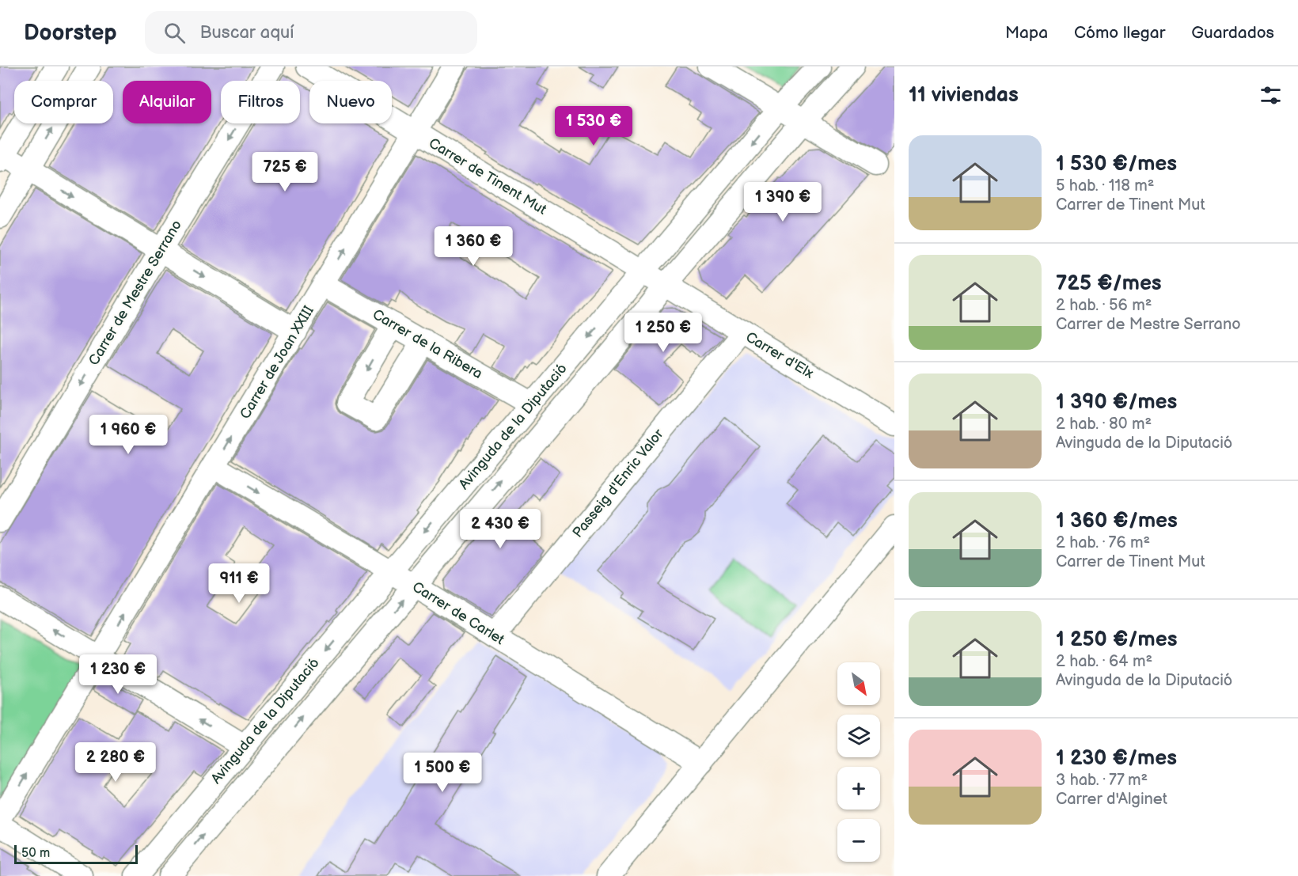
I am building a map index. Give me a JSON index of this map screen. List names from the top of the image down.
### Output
{
  "streets": {
    "street": [
      "Carrer de Tinent Mut",
      "Carrer de Mestre Serrano",
      "Carrer de la Ribera",
      "Carrer d'Elx",
      "Carrer de Joan XXIII",
      "Avinguda de la Diputació",
      "Passeig d'Enric Valor",
      "Carrer de Carlet"
    ]
  },
  "crossings": [
    ["Carrer de Tinent Mut", "Carrer d'Elx"],
    ["Carrer de Tinent Mut", "Carrer de Joan XXIII"],
    ["Carrer de Tinent Mut", "Avinguda de la Diputació"],
    ["Carrer de la Ribera", "Carrer de Joan XXIII"],
    ["Carrer de la Ribera", "Avinguda de la Diputació"],
    ["Carrer d'Elx", "Avinguda de la Diputació"],
    ["Carrer d'Elx", "Passeig d'Enric Valor"],
    ["Carrer de Joan XXIII", "Carrer de Carlet"],
    ["Avinguda de la Diputació", "Carrer de Carlet"],
    ["Passeig d'Enric Valor", "Carrer de Carlet"]
  ],
  "one_way": ["Carrer de Joan XXIII", "Carrer de Carlet"],
  "scale_bar": "50 m",
  "north": "bottom right",
  "page": {
    "header": "Doorstep",
    "search": "Buscar aquí",
    "nav": ["Mapa", "Cómo llegar", "Guardados"],
    "heading": "11 viviendas",
    "chip": [
      "Comprar",
      "Alquilar",
      "Filtros",
      "Nuevo"
    ],
    "price": [
      "1 530 €",
      "725 €",
      "1 390 €",
      "1 360 €",
      "1 250 €",
      "1 960 €",
      "2 430 €",
      "911 €",
      "1 230 €",
      "2 280 €",
      "1 500 €"
    ],
    "list": [
      {
        "name": "1 530 €/mes",
        "note": "5 hab. · 118 m² · Carrer de Tinent Mut"
      },
      {
        "name": "725 €/mes",
        "note": "2 hab. · 56 m² · Carrer de Mestre Serrano"
      },
      {
        "name": "1 390 €/mes",
        "note": "2 hab. · 80 m² · Avinguda de la Diputació"
      },
      {
        "name": "1 360 €/mes",
        "note": "2 hab. · 76 m² · Carrer de Tinent Mut"
      },
      {
        "name": "1 250 €/mes",
        "note": "2 hab. · 64 m² · Avinguda de la Diputació"
      },
      {
        "name": "1 230 €/mes",
        "note": "3 hab. · 77 m² · Carrer d'Alginet"
      }
    ],
    "map_buttons": ["+", "−"],
    "scale": "50 m"
  }
}
